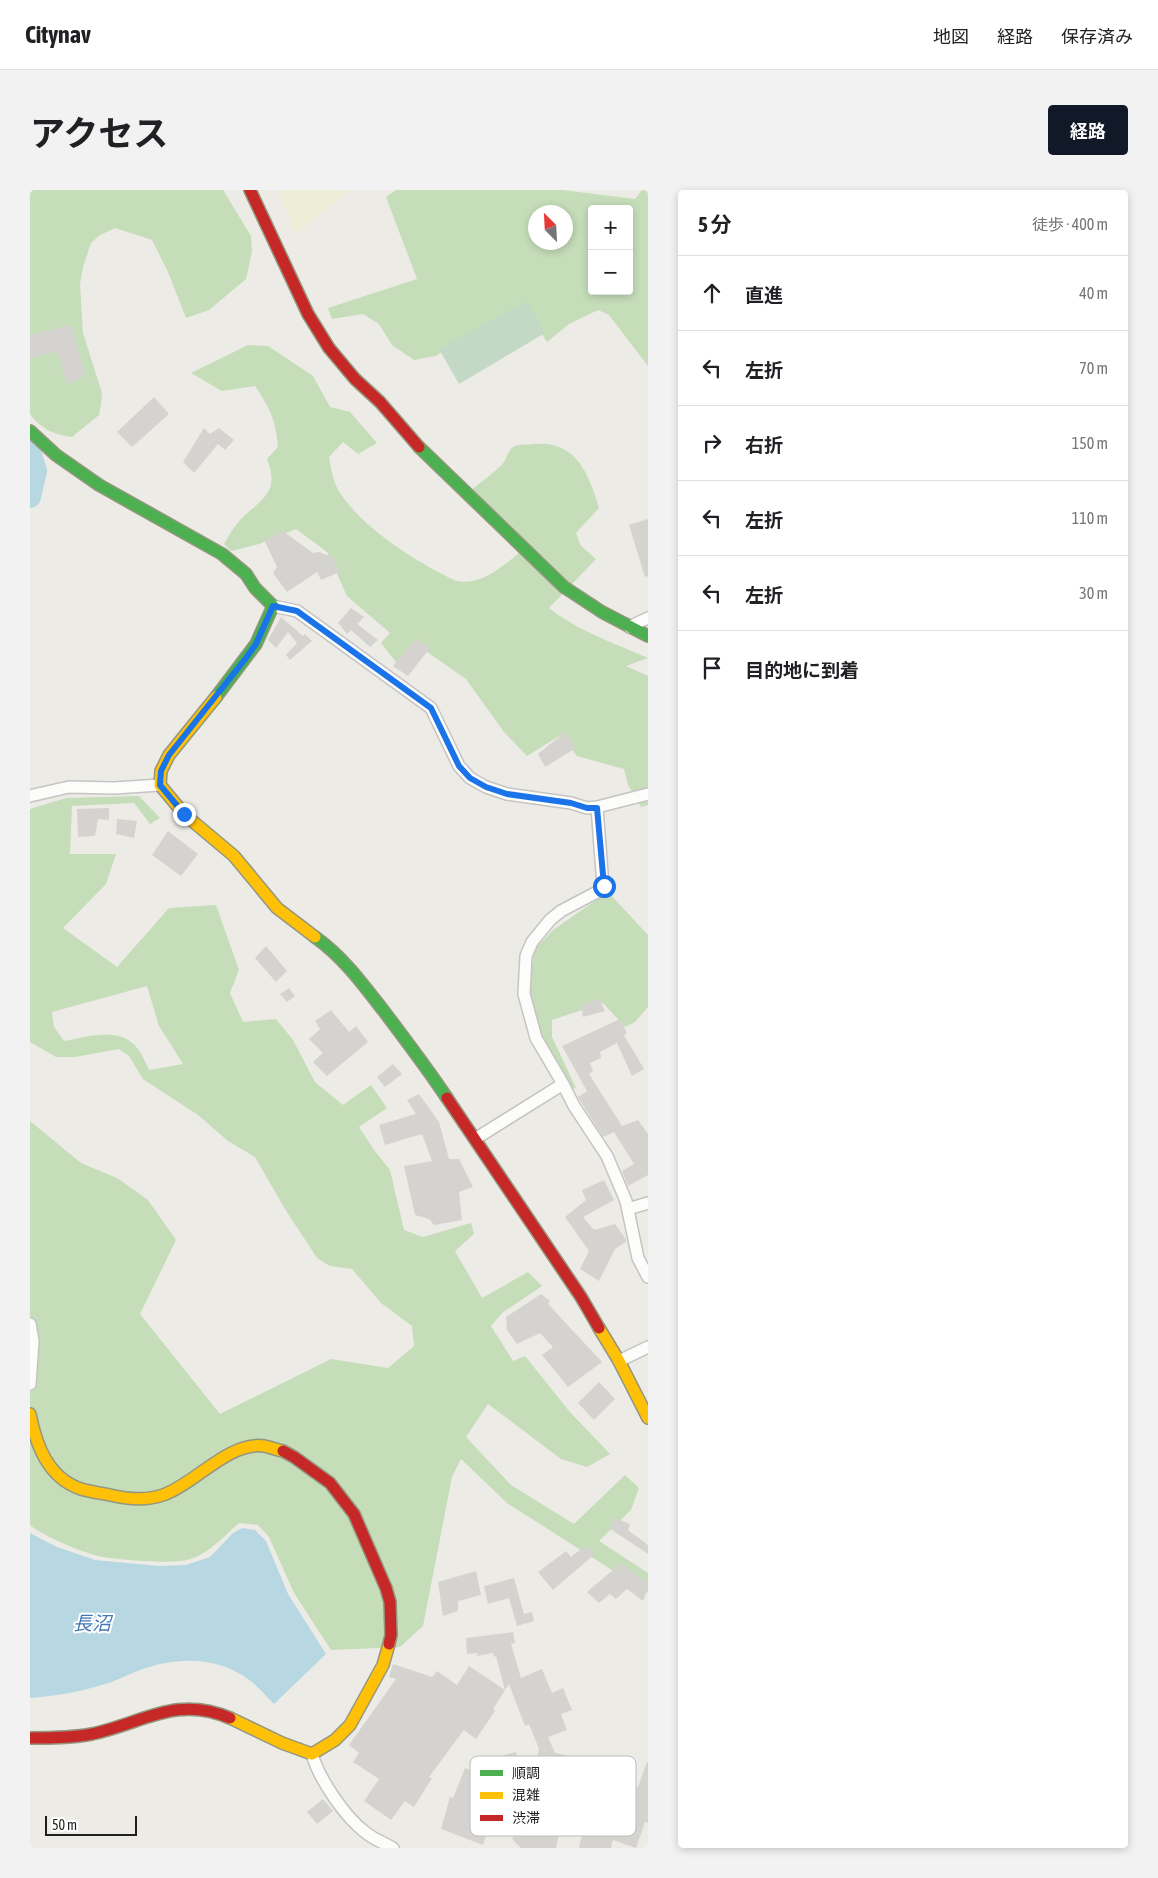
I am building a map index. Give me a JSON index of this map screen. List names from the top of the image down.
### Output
{
  "water": ["長沼"],
  "legend": ["順調", "混雑", "渋滞"],
  "scale_bar": "50 m",
  "north": "top left",
  "page": {
    "header": "Citynav",
    "nav": ["地図", "経路", "保存済み"],
    "title": "アクセス",
    "buttons": "経路",
    "heading": ["5 分", "徒歩 · 400 m"],
    "map_buttons": ["+", "−"],
    "list": [
      ["直進", "40 m"],
      ["左折", "70 m"],
      ["右折", "150 m"],
      ["左折", "110 m"],
      ["左折", "30 m"],
      "目的地に到着"
    ],
    "scale": "50 m"
  }
}
